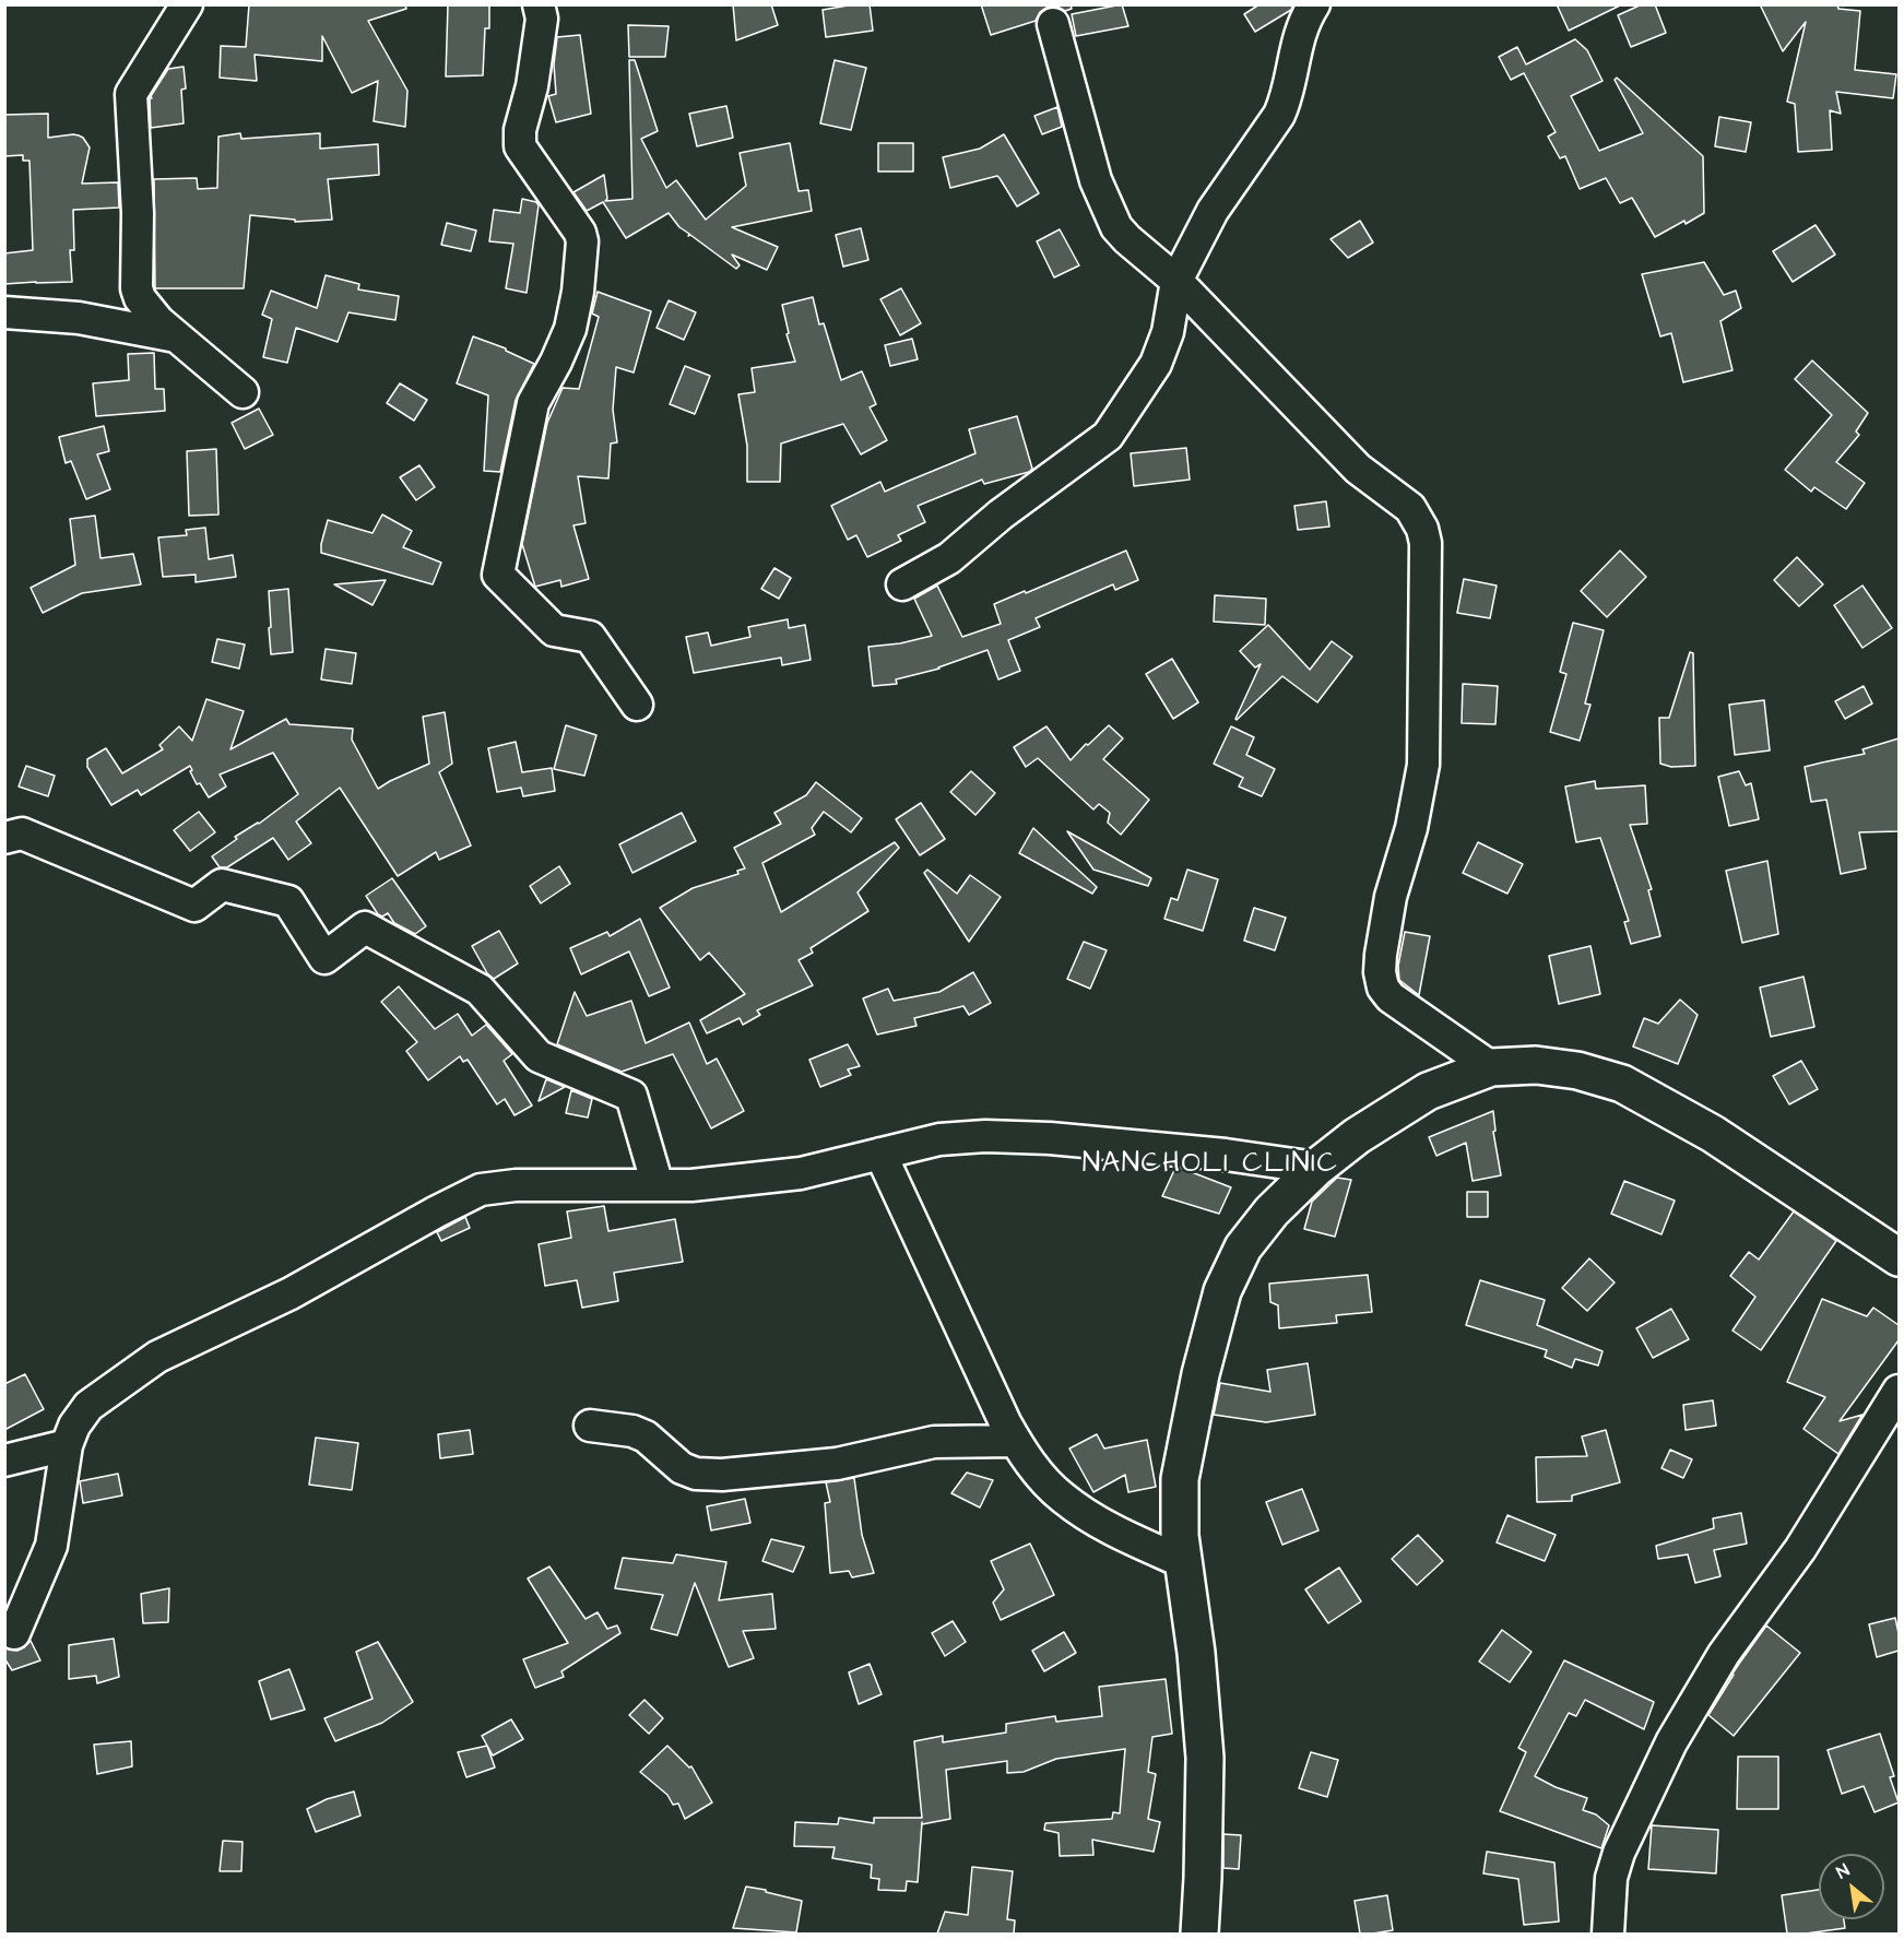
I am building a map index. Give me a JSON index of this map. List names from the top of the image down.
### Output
{
  "districts": ["NANCHOLI CLINIC"],
  "north": "top left"
}
